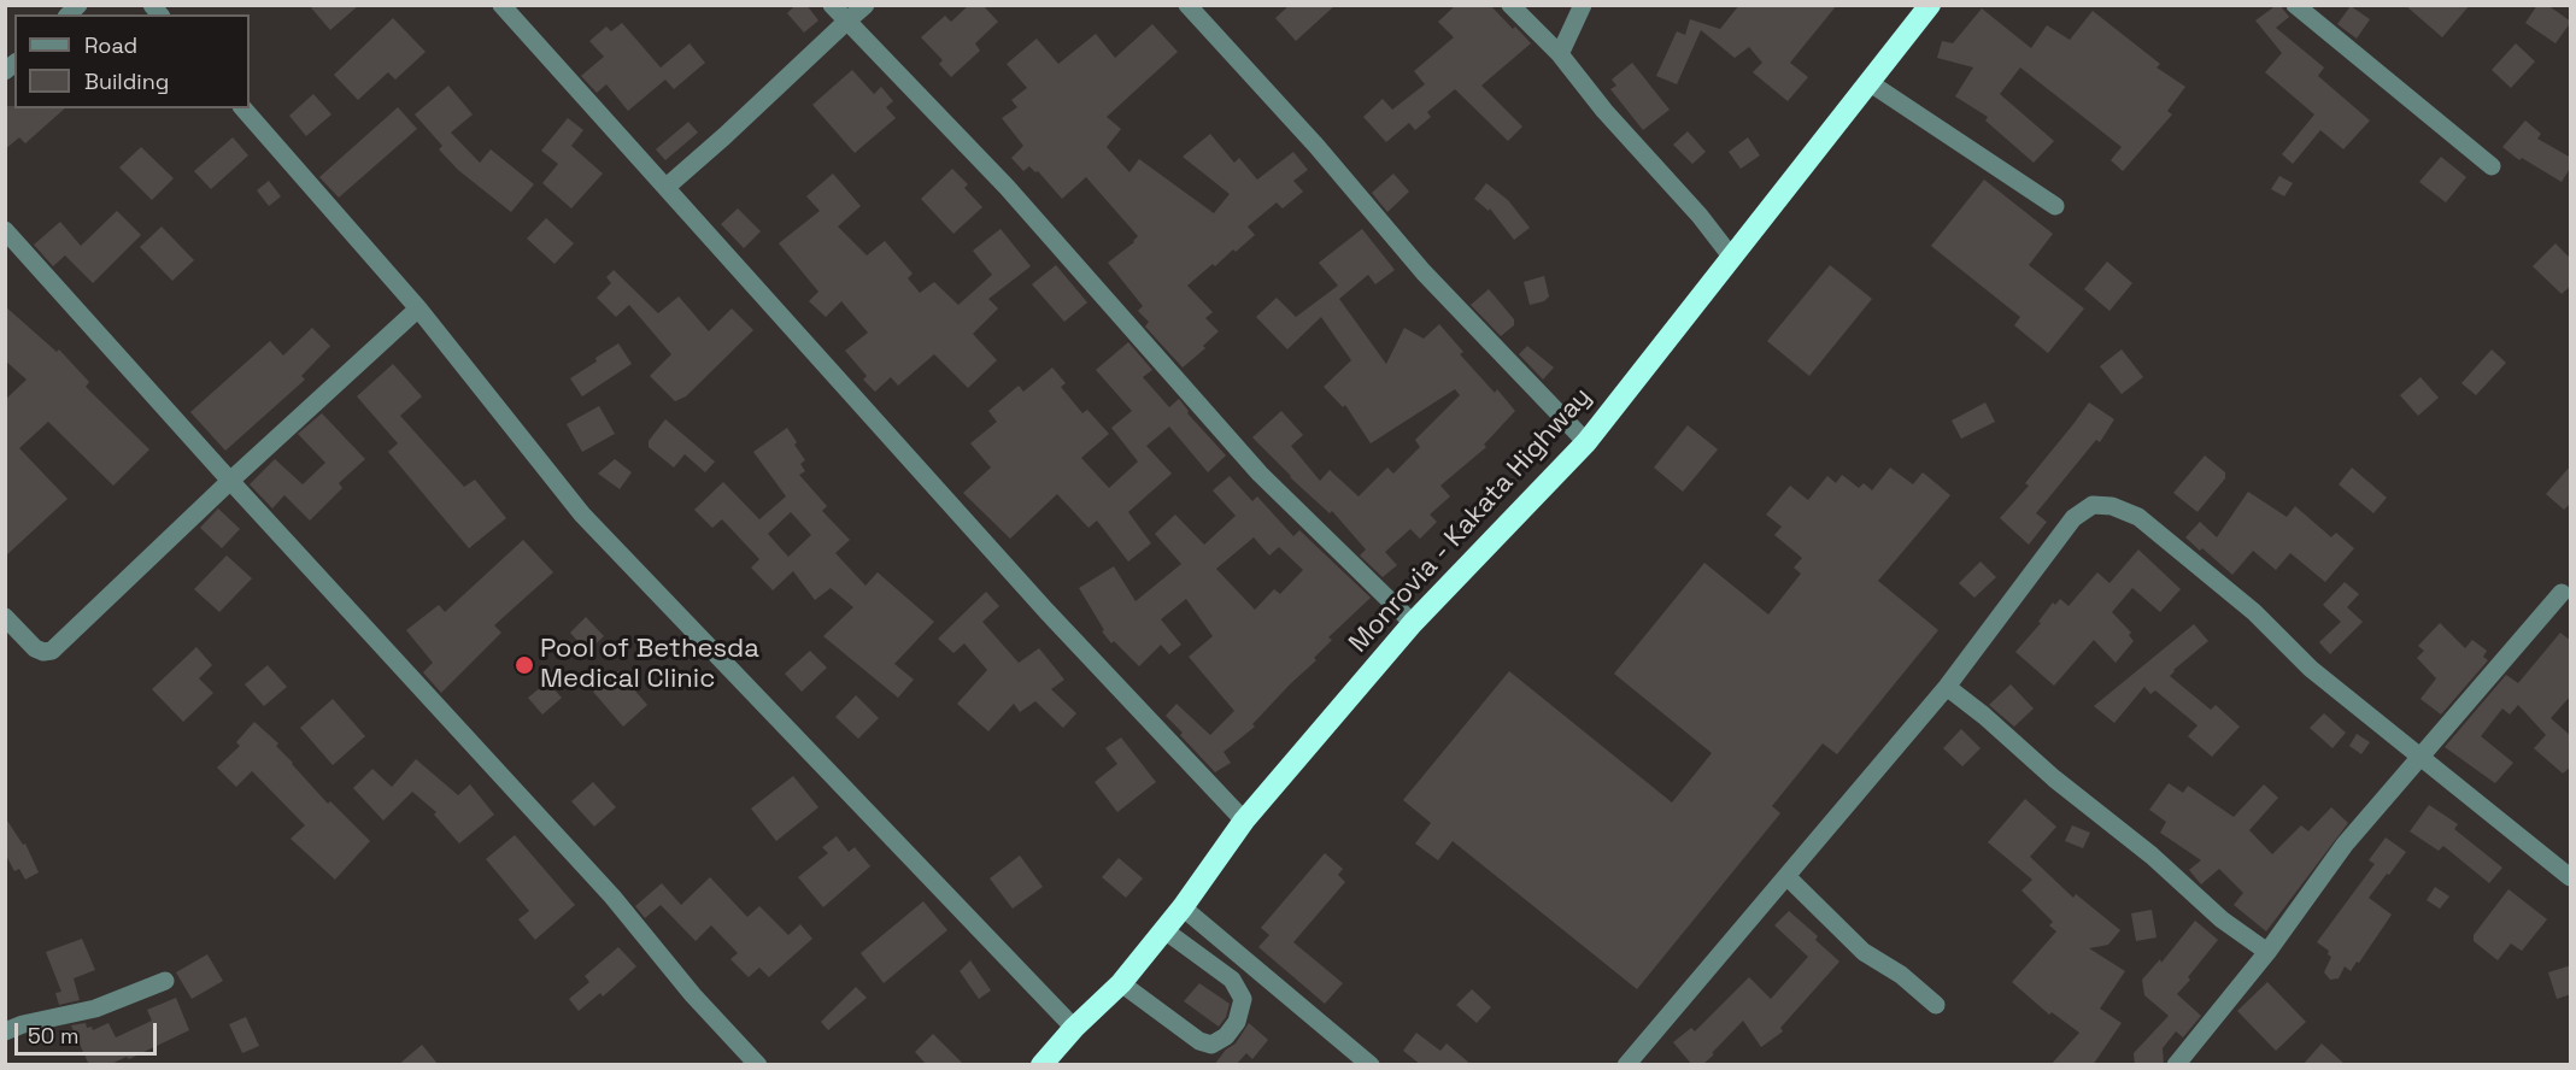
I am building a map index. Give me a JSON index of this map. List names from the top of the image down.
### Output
{
  "streets": {
    "highway": ["Monrovia - Kakata Highway"]
  },
  "places": ["Pool of Bethesda Medical Clinic"],
  "legend": ["Road", "Building"],
  "scale_bar": "50 m"
}
